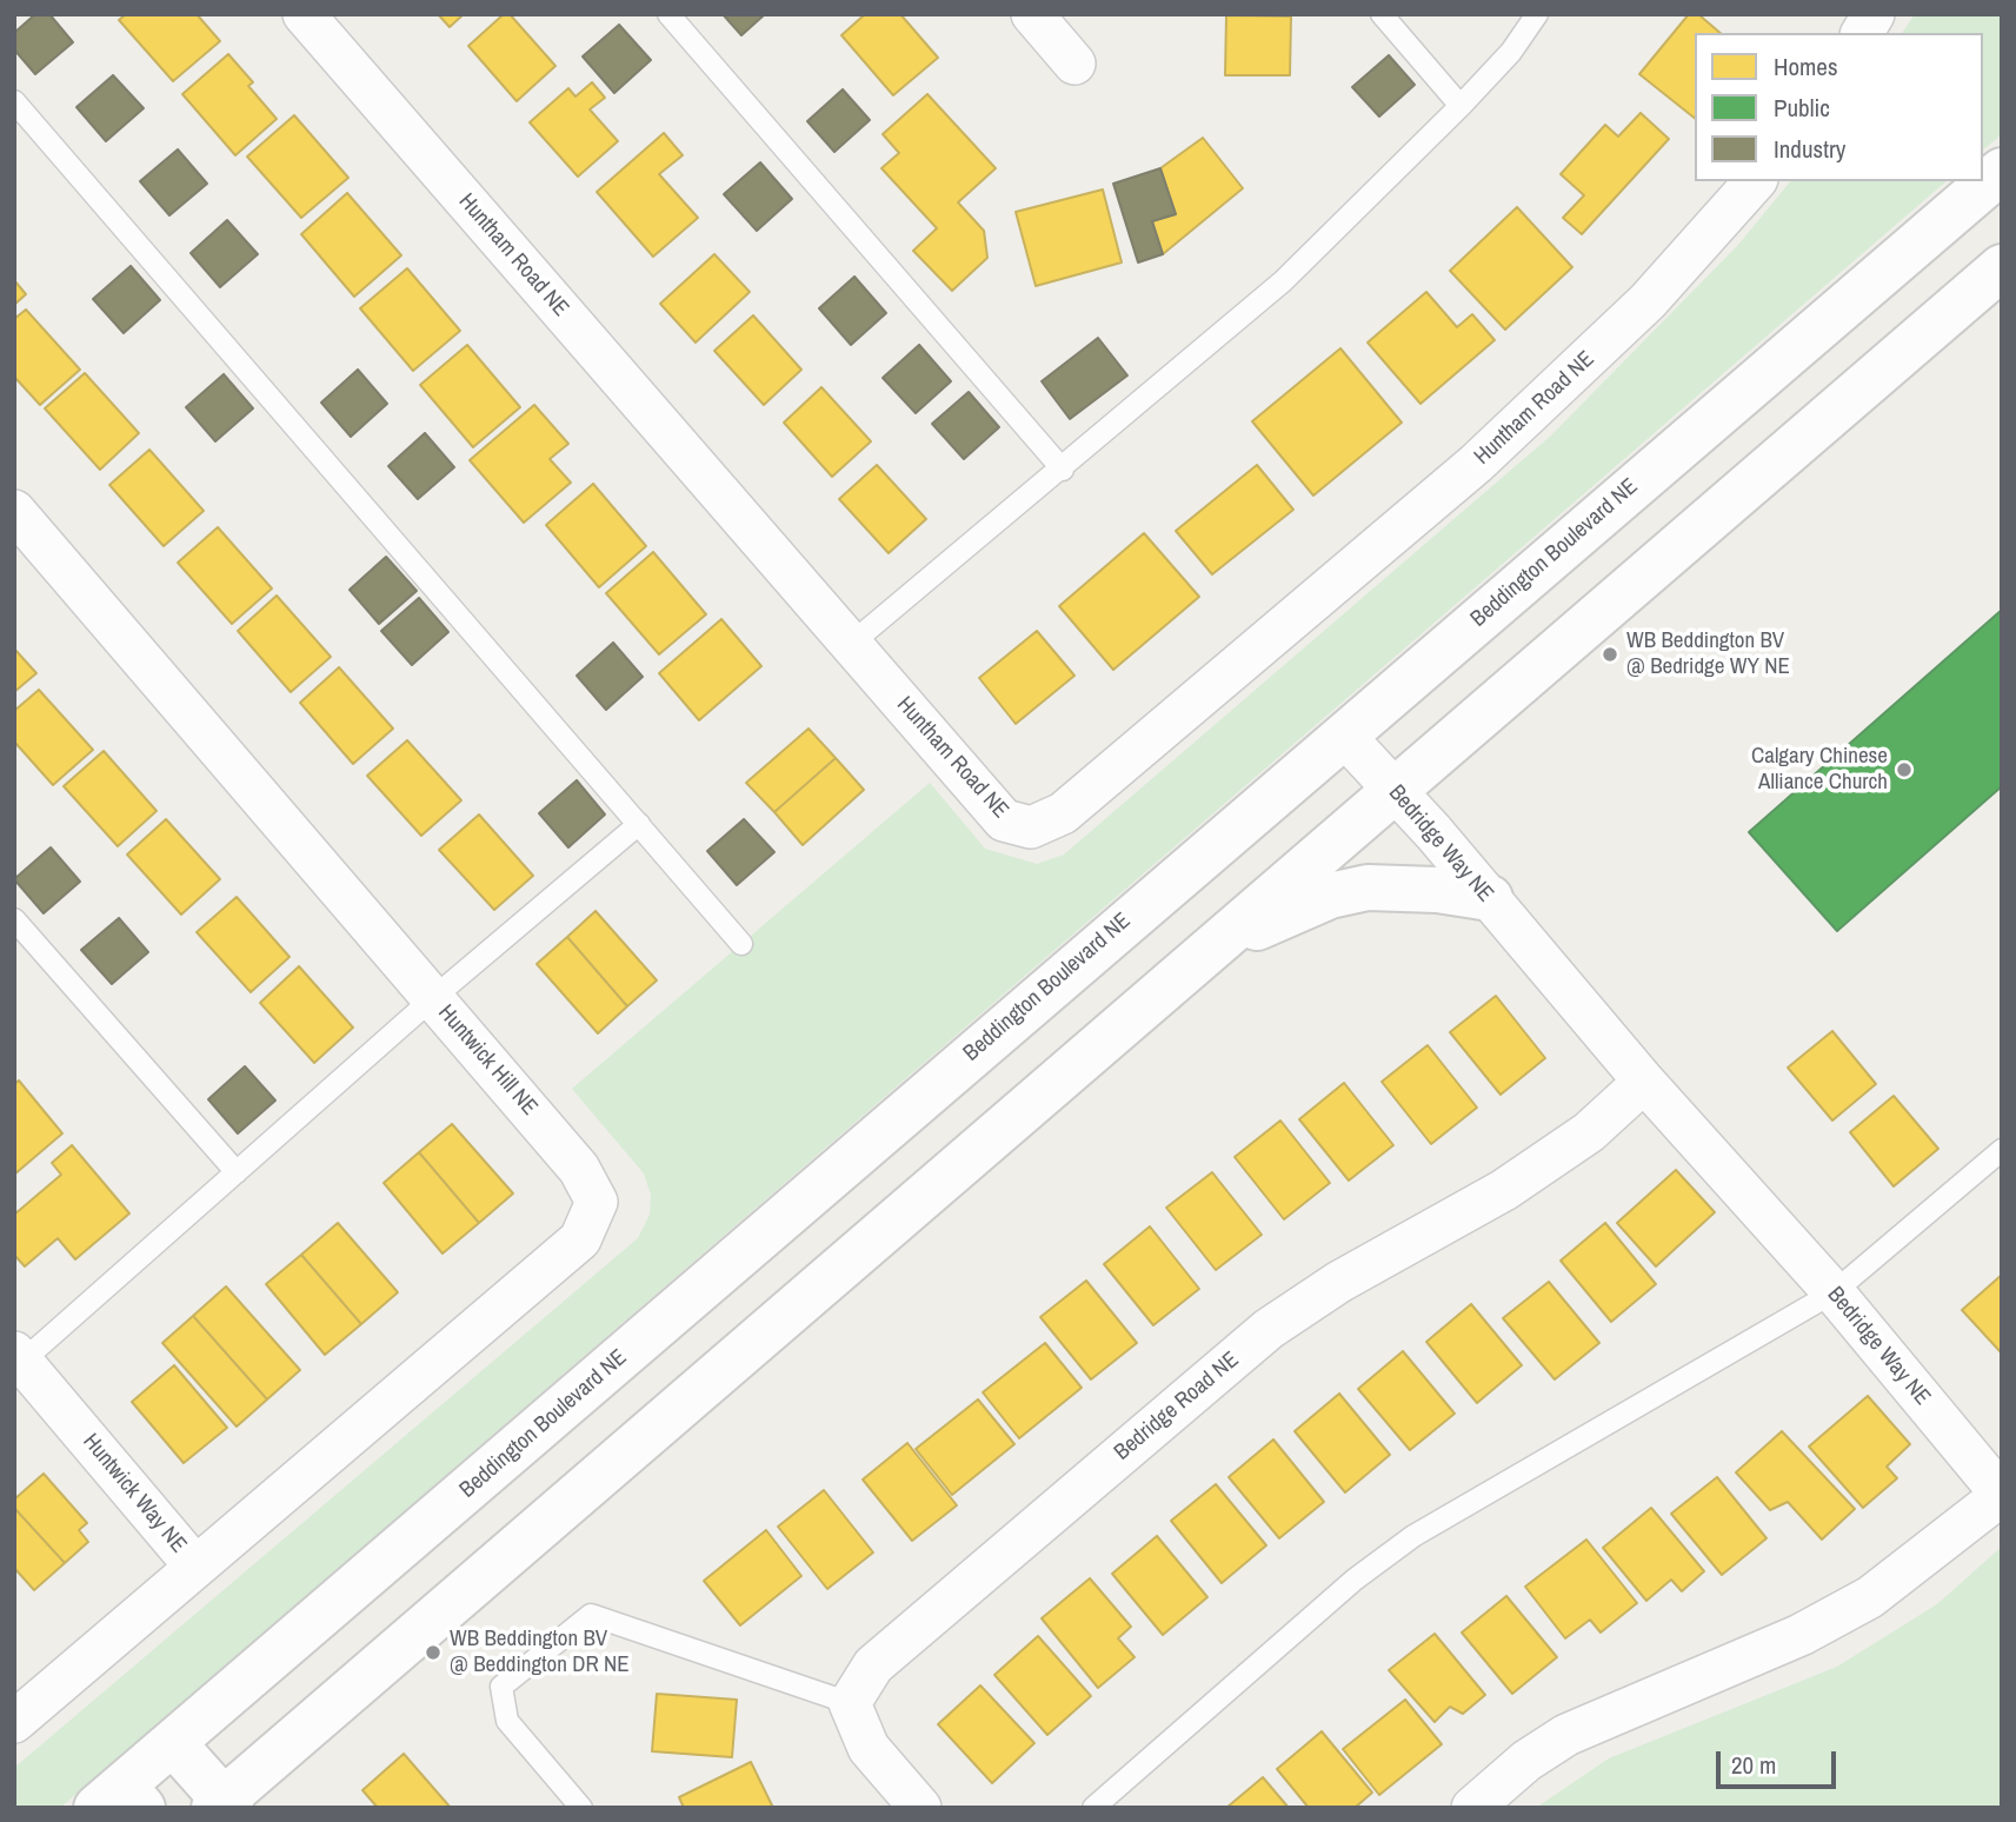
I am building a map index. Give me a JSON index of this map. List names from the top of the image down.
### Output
{
  "streets": {
    "main road": ["Beddington Boulevard NE"],
    "street": [
      "Huntham Road NE",
      "Bedridge Way NE",
      "Huntwick Hill NE",
      "Bedridge Road NE",
      "Huntwick Way NE"
    ]
  },
  "crossings": [
    ["Beddington Boulevard NE", "Bedridge Way NE"],
    ["Bedridge Way NE", "Bedridge Road NE"],
    ["Huntwick Hill NE", "Huntwick Way NE"]
  ],
  "places": ["WB Beddington BV @ Bedridge WY NE", "Calgary Chinese Alliance Church", "WB Beddington BV @ Beddington DR NE"],
  "legend": ["Homes", "Public", "Industry"],
  "scale_bar": "20 m"
}
